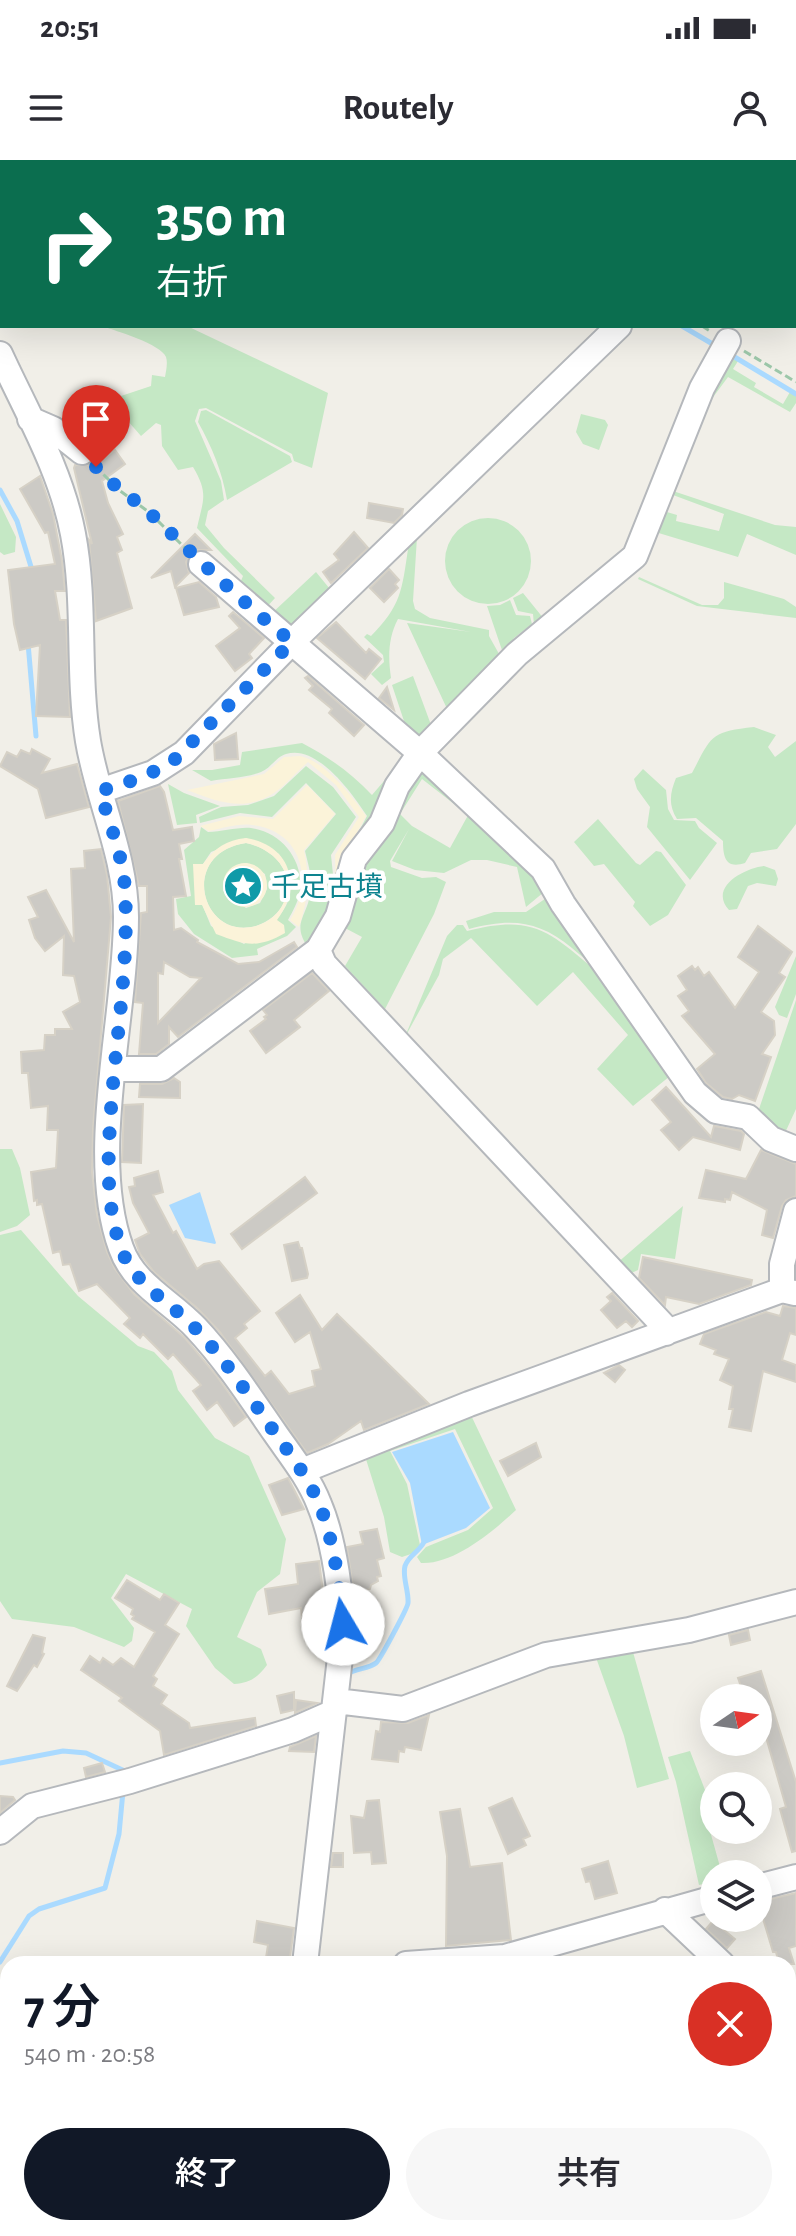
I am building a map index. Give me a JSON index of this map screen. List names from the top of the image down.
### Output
{
  "places": {
    "place": ["千足古墳"]
  },
  "north": "right",
  "page": {
    "status": "20:51",
    "header": "Routely",
    "turn": ["350 m", "右折"],
    "heading": ["7 分", "540 m · 20:58"],
    "buttons": ["終了", "共有"]
  }
}
